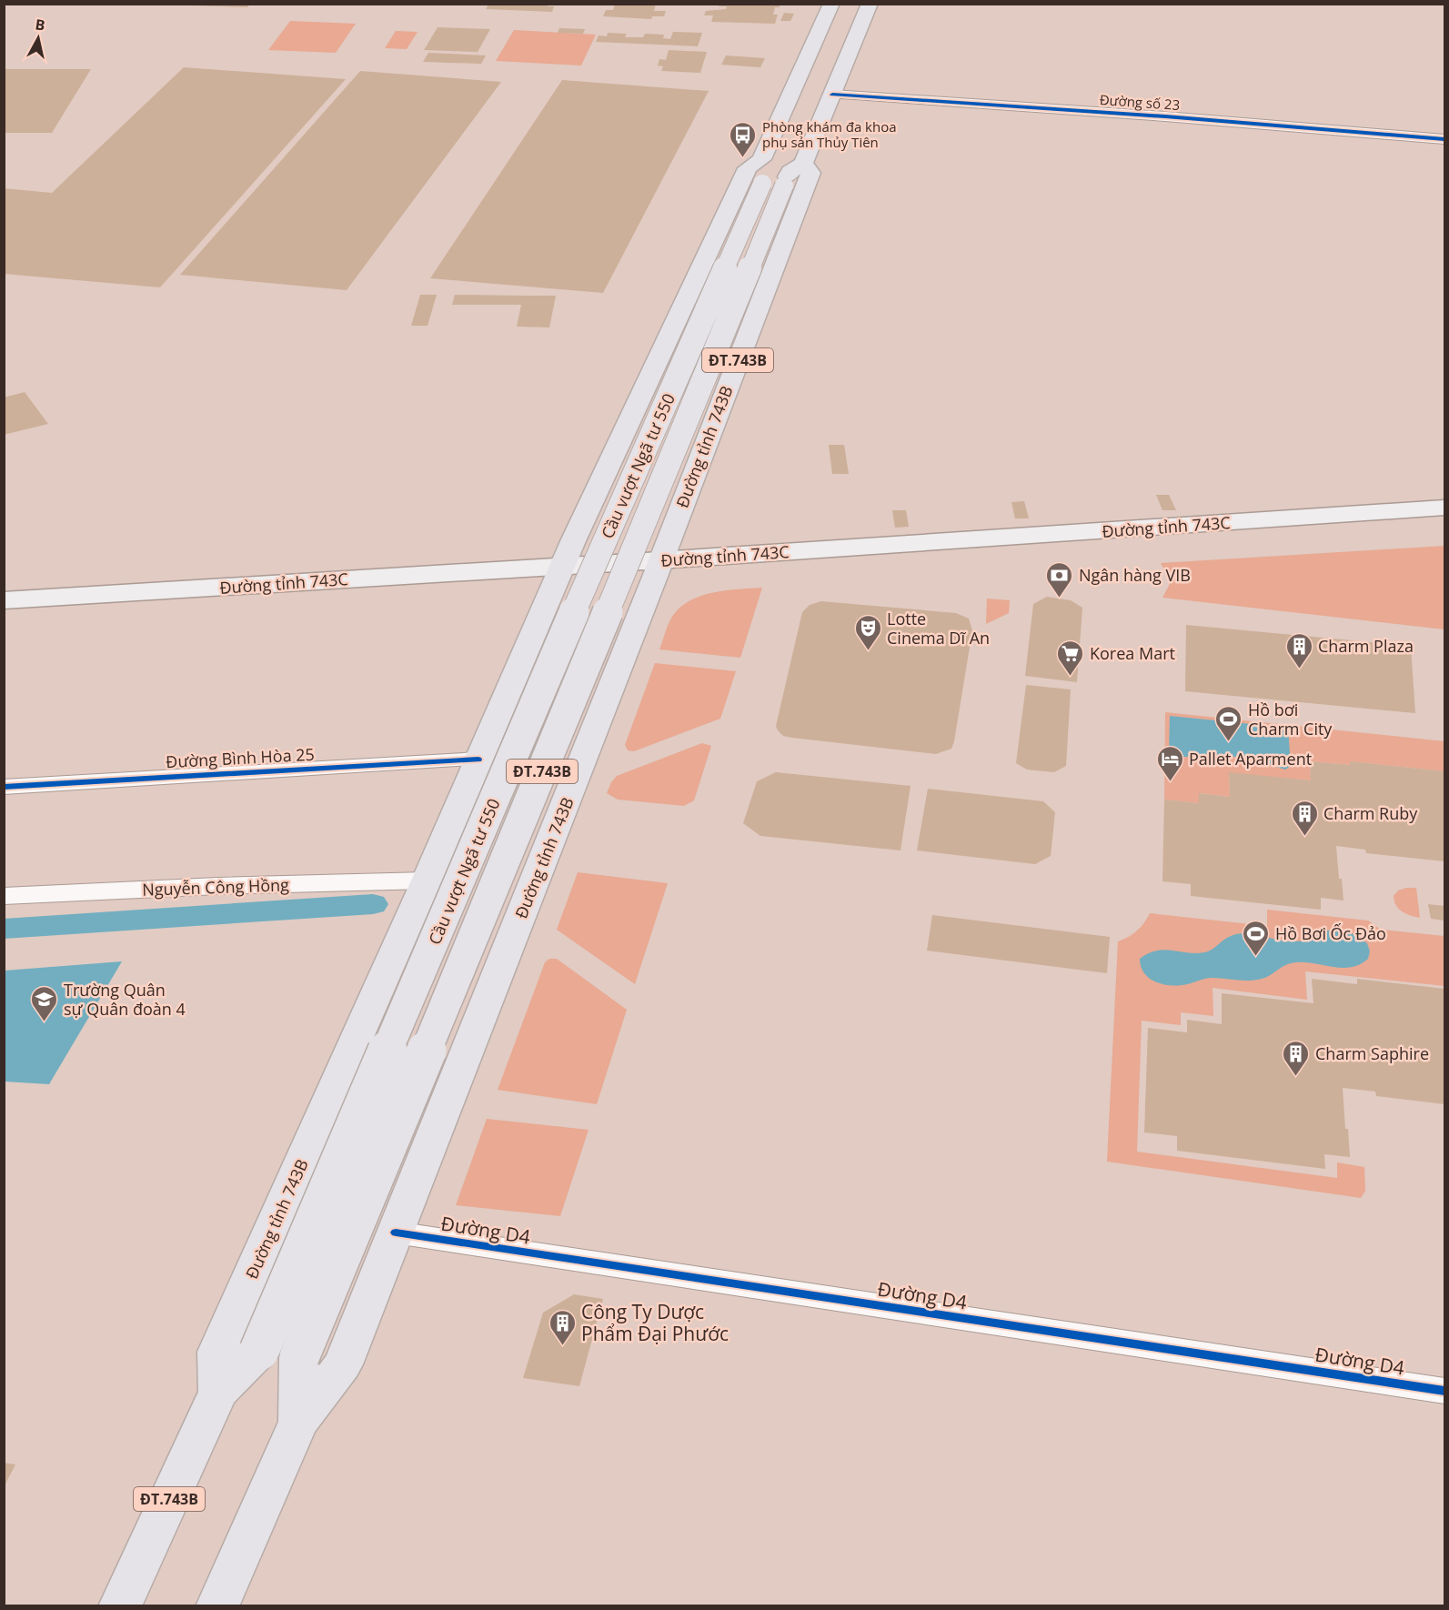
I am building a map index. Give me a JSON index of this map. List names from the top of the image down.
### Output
{
  "streets": {
    "main road": [
      "ĐT.743B",
      "Đường tỉnh 743B",
      "Cầu vượt Ngã tư 550",
      "Đường tỉnh 743C"
    ],
    "street": [
      "Đường số 23",
      "Đường Bình Hòa 25",
      "Nguyễn Công Hồng",
      "Đường D4"
    ]
  },
  "crossings": [
    ["Đường số 23", "Đường tỉnh 743B"],
    ["Đường tỉnh 743B", "Cầu vượt Ngã tư 550"],
    ["Đường tỉnh 743B", "Đường tỉnh 743C"],
    ["Đường tỉnh 743B", "Đường Bình Hòa 25"],
    ["Đường tỉnh 743B", "Nguyễn Công Hồng"],
    ["Đường tỉnh 743B", "Đường D4"]
  ],
  "places": {
    "bus stop": ["Phòng khám đa khoa phụ sản Thủy Tiên"],
    "bank": ["Ngân hàng VIB"],
    "theatre": ["Lotte Cinema Dĩ An"],
    "building": [
      "Charm Plaza",
      "Charm Ruby",
      "Charm Saphire",
      "Công Ty Dược Phẩm Đại Phước"
    ],
    "supermarket": ["Korea Mart"],
    "sports": ["Hồ bơi Charm City", "Hồ Bơi Ốc Đảo"],
    "hotel": ["Pallet Aparment"],
    "school or university": ["Trường Quân sự Quân đoàn 4"]
  },
  "north": "top"
}
